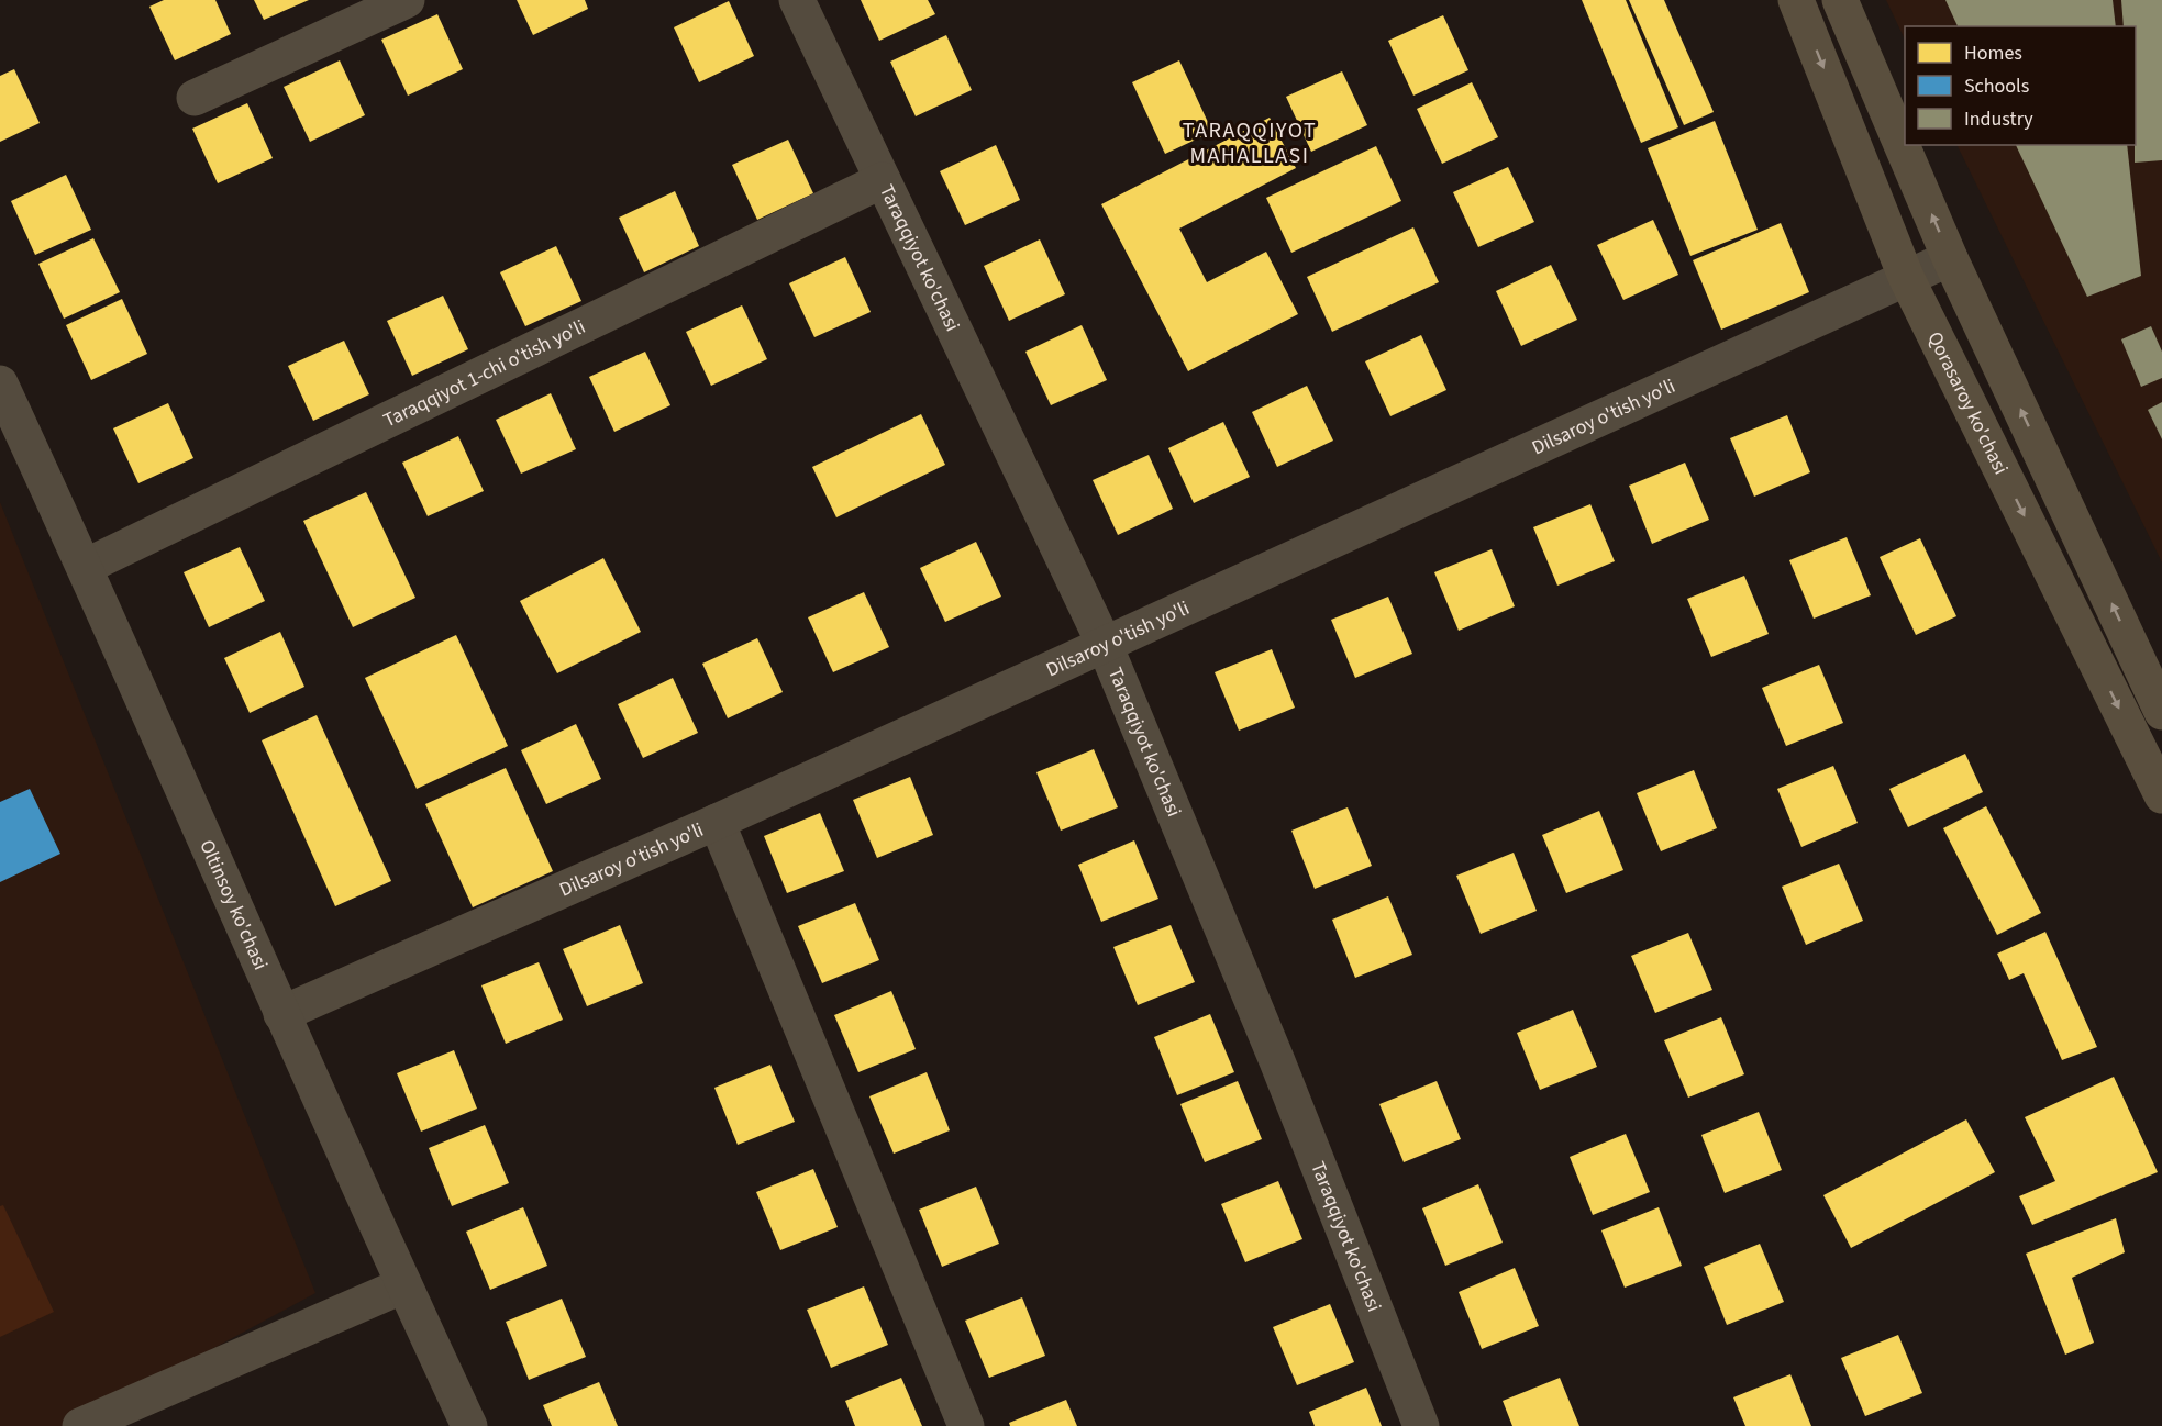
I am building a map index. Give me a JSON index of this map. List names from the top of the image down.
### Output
{
  "streets": {
    "main road": ["Qorasaroy ko'chasi"],
    "street": [
      "Taraqqiyot ko'chasi",
      "Taraqqiyot 1-chi o'tish yo'li",
      "Dilsaroy o'tish yo'li",
      "Oltinsoy ko'chasi"
    ]
  },
  "crossings": [
    ["Taraqqiyot ko'chasi", "Taraqqiyot 1-chi o'tish yo'li"],
    ["Taraqqiyot ko'chasi", "Dilsaroy o'tish yo'li"],
    ["Taraqqiyot 1-chi o'tish yo'li", "Oltinsoy ko'chasi"],
    ["Qorasaroy ko'chasi", "Dilsaroy o'tish yo'li"],
    ["Dilsaroy o'tish yo'li", "Oltinsoy ko'chasi"]
  ],
  "districts": ["TARAQQIYOT MAHALLASI"],
  "legend": ["Homes", "Schools", "Industry"]
}
